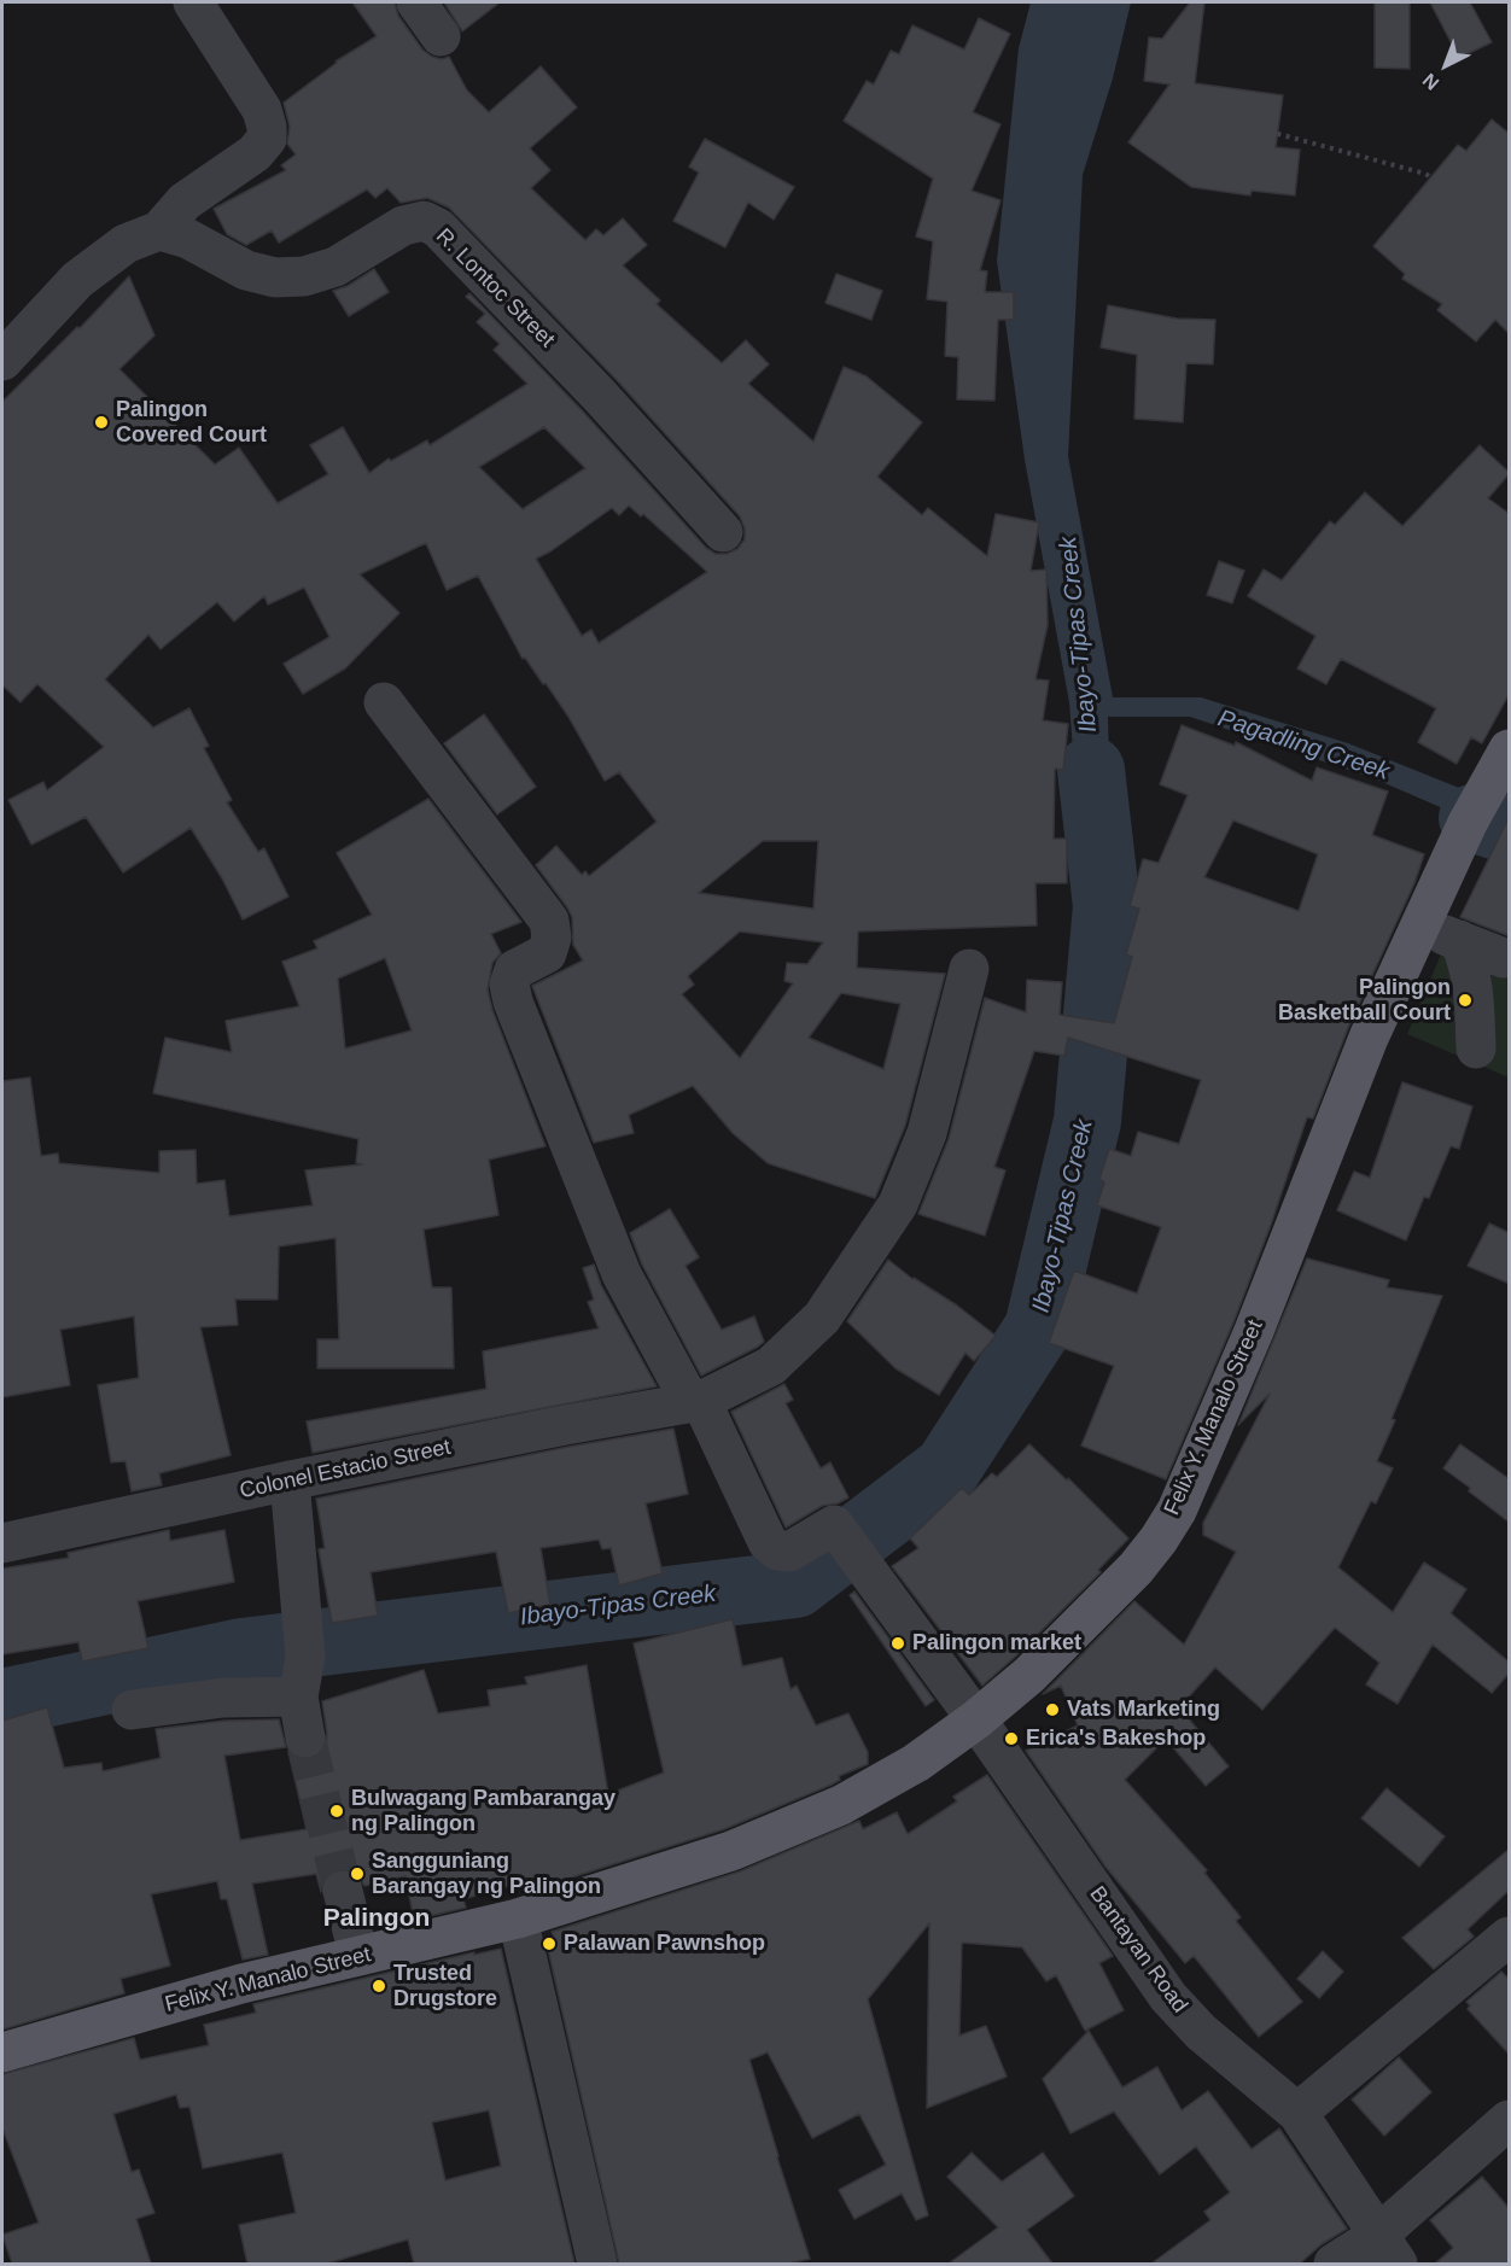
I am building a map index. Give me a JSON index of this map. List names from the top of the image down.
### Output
{
  "streets": {
    "main road": ["Felix Y. Manalo Street"],
    "street": ["R. Lontoc Street", "Colonel Estacio Street", "Bantayan Road"]
  },
  "crossings": [
    ["Felix Y. Manalo Street", "Bantayan Road"],
    ["Colonel Estacio Street", "Bantayan Road"]
  ],
  "districts": ["Palingon"],
  "water": ["Ibayo-Tipas Creek", "Pagadling Creek"],
  "places": [
    "Palingon Covered Court",
    "Palingon Basketball Court",
    "Palingon market",
    "Vats Marketing",
    "Erica's Bakeshop",
    "Bulwagang Pambarangay ng Palingon",
    "Sangguniang Barangay ng Palingon",
    "Palawan Pawnshop",
    "Trusted Drugstore"
  ],
  "north": "bottom left"
}
